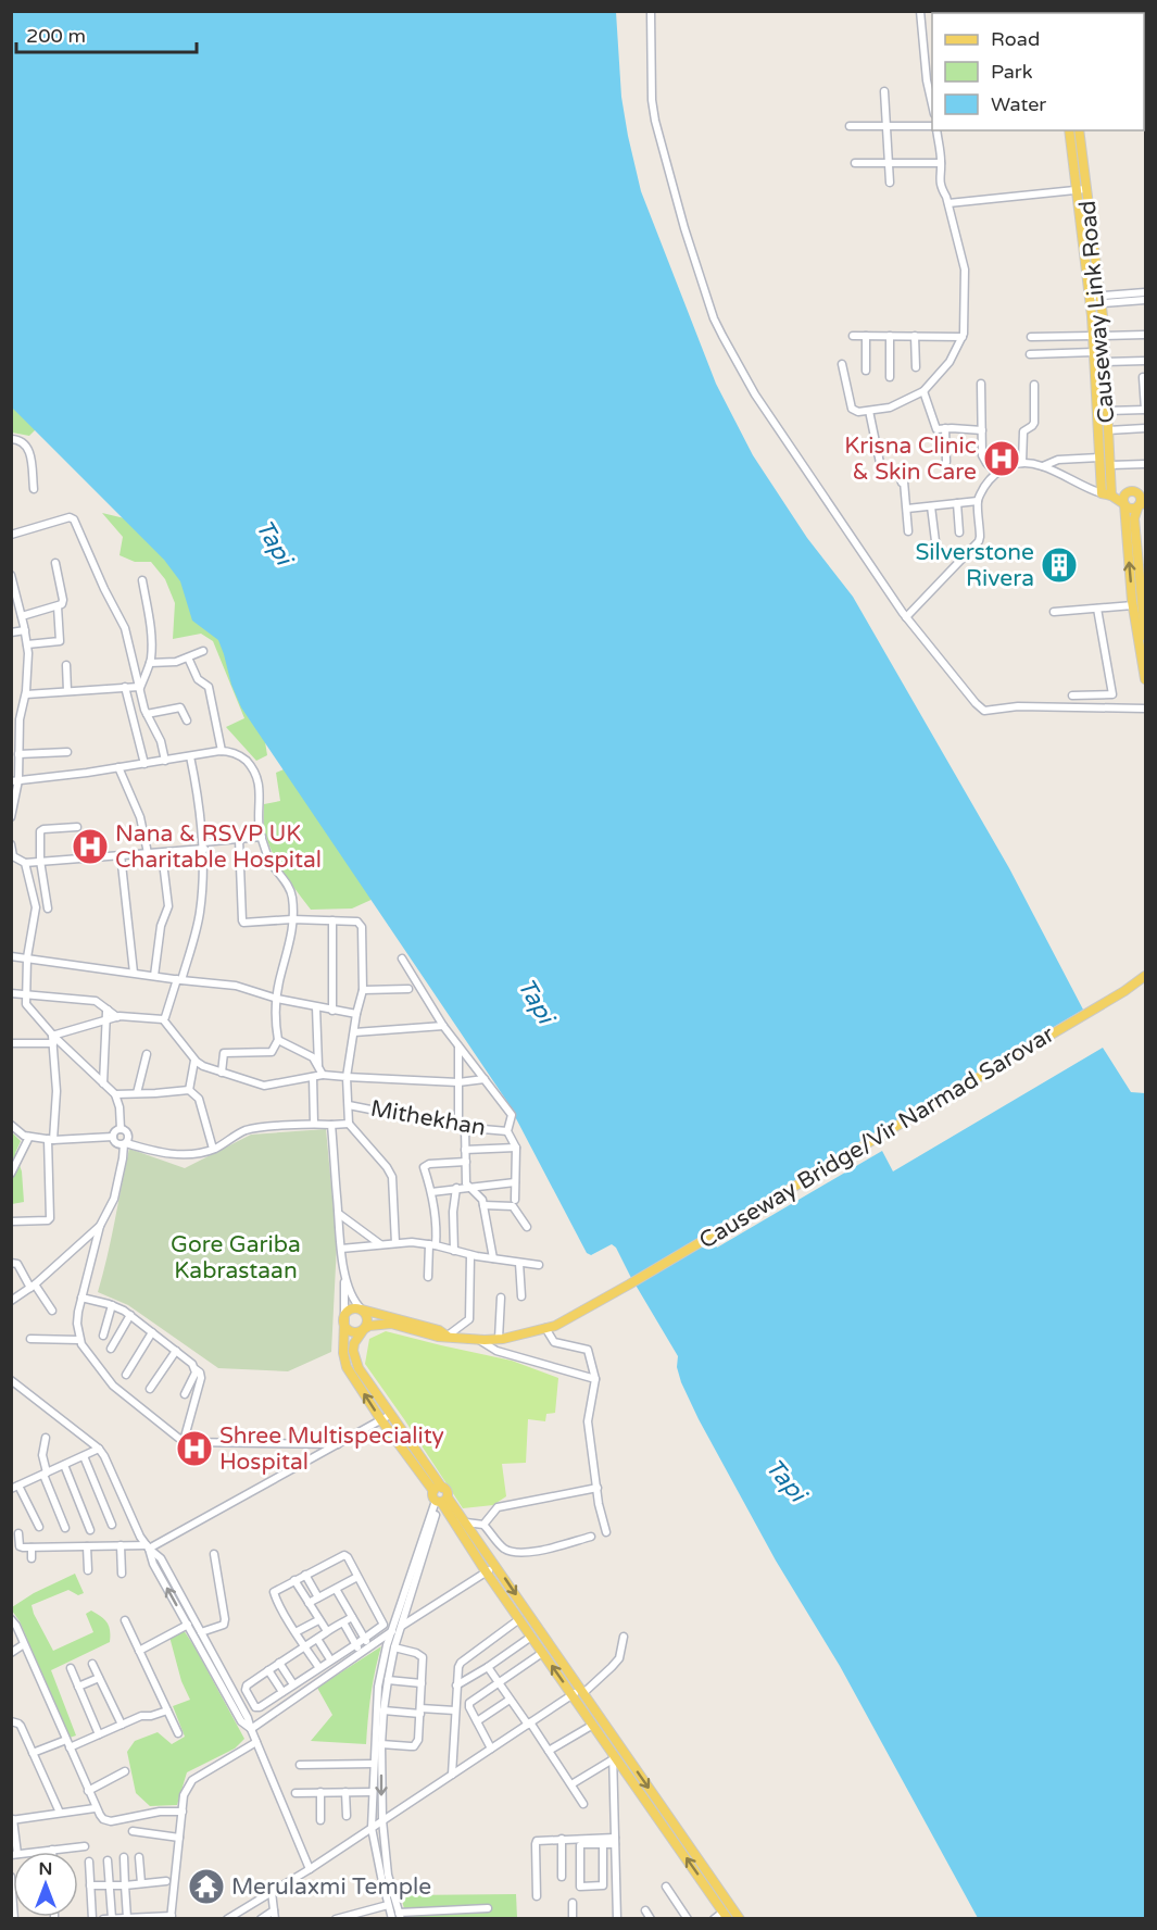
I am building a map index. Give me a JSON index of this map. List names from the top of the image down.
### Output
{
  "streets": {
    "main road": ["Causeway Link Road", "Causeway Bridge/Vir Narmad Sarovar"],
    "street": ["Mithekhan"]
  },
  "water": ["Tapi"],
  "parks": ["Gore Gariba Kabrastaan"],
  "places": {
    "hospital": ["Krisna Clinic & Skin Care", "Nana & RSVP UK Charitable Hospital", "Shree Multispeciality Hospital"],
    "building": ["Silverstone Rivera"],
    "temple": ["Merulaxmi Temple"]
  },
  "legend": ["Road", "Park", "Water"],
  "scale_bar": "200 m",
  "north": "top"
}
